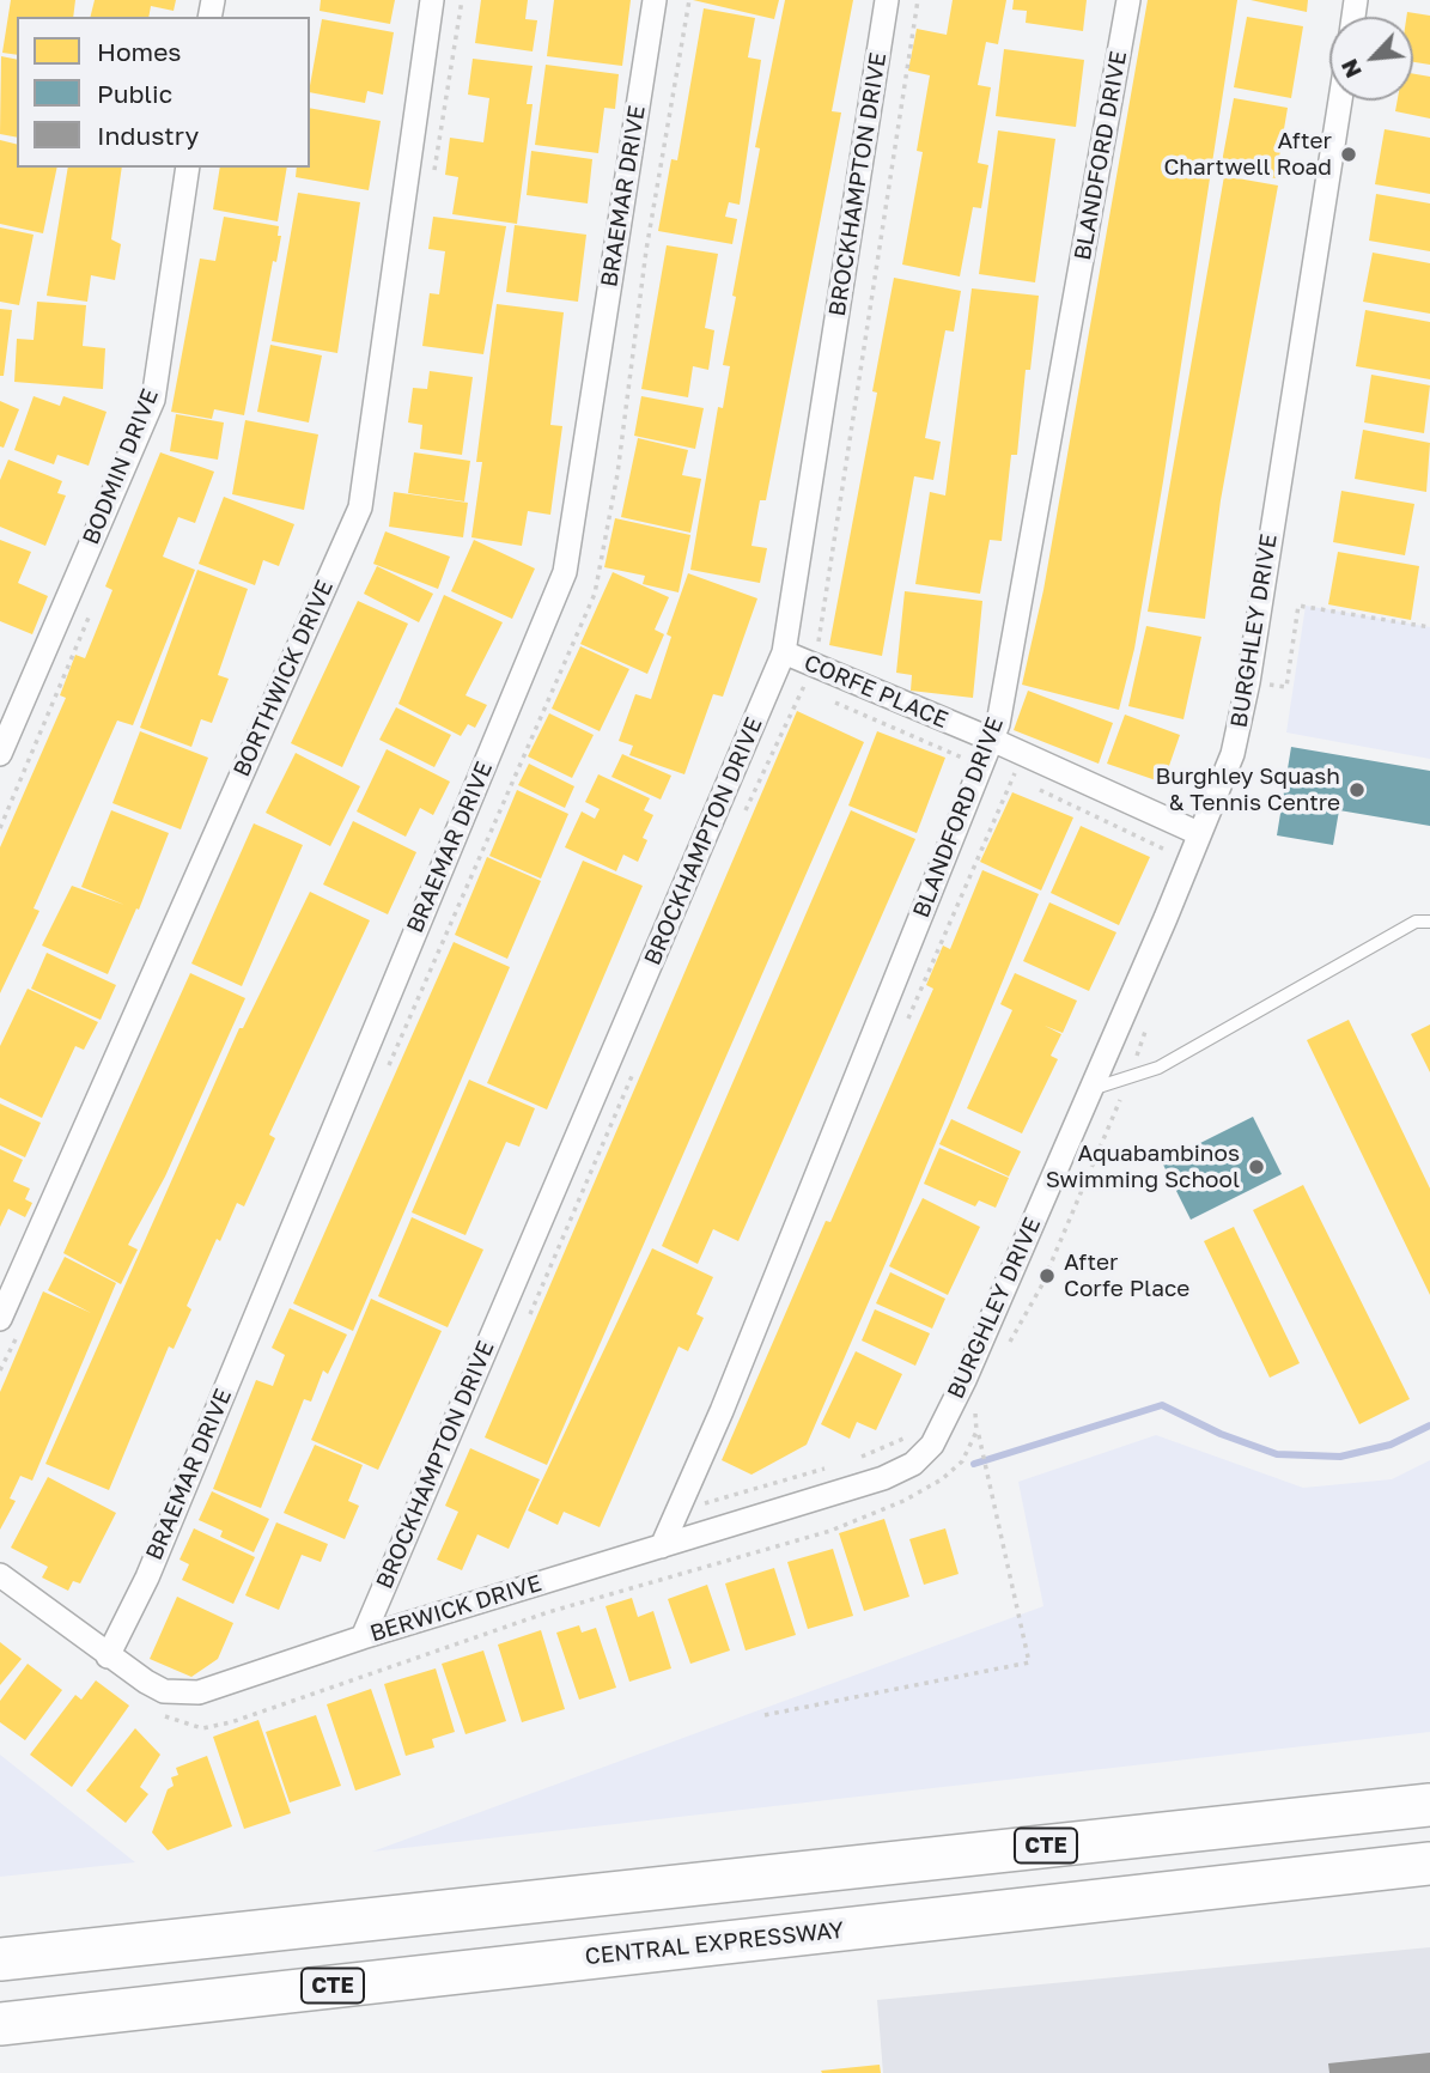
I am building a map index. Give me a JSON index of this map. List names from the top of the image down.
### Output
{
  "streets": {
    "highway": ["CTE", "CENTRAL EXPRESSWAY"],
    "street": [
      "BLANDFORD DRIVE",
      "BROCKHAMPTON DRIVE",
      "BRAEMAR DRIVE",
      "BODMIN DRIVE",
      "BURGHLEY DRIVE",
      "BORTHWICK DRIVE",
      "CORFE PLACE",
      "BERWICK DRIVE"
    ]
  },
  "crossings": [
    ["BLANDFORD DRIVE", "CORFE PLACE"],
    ["BLANDFORD DRIVE", "BERWICK DRIVE"],
    ["BROCKHAMPTON DRIVE", "CORFE PLACE"],
    ["BROCKHAMPTON DRIVE", "BERWICK DRIVE"],
    ["BRAEMAR DRIVE", "BERWICK DRIVE"],
    ["BURGHLEY DRIVE", "CORFE PLACE"],
    ["BURGHLEY DRIVE", "BERWICK DRIVE"]
  ],
  "places": [
    "After Chartwell Road",
    "Burghley Squash & Tennis Centre",
    "Aquabambinos Swimming School",
    "After Corfe Place"
  ],
  "legend": ["Homes", "Public", "Industry"],
  "north": "bottom left"
}
